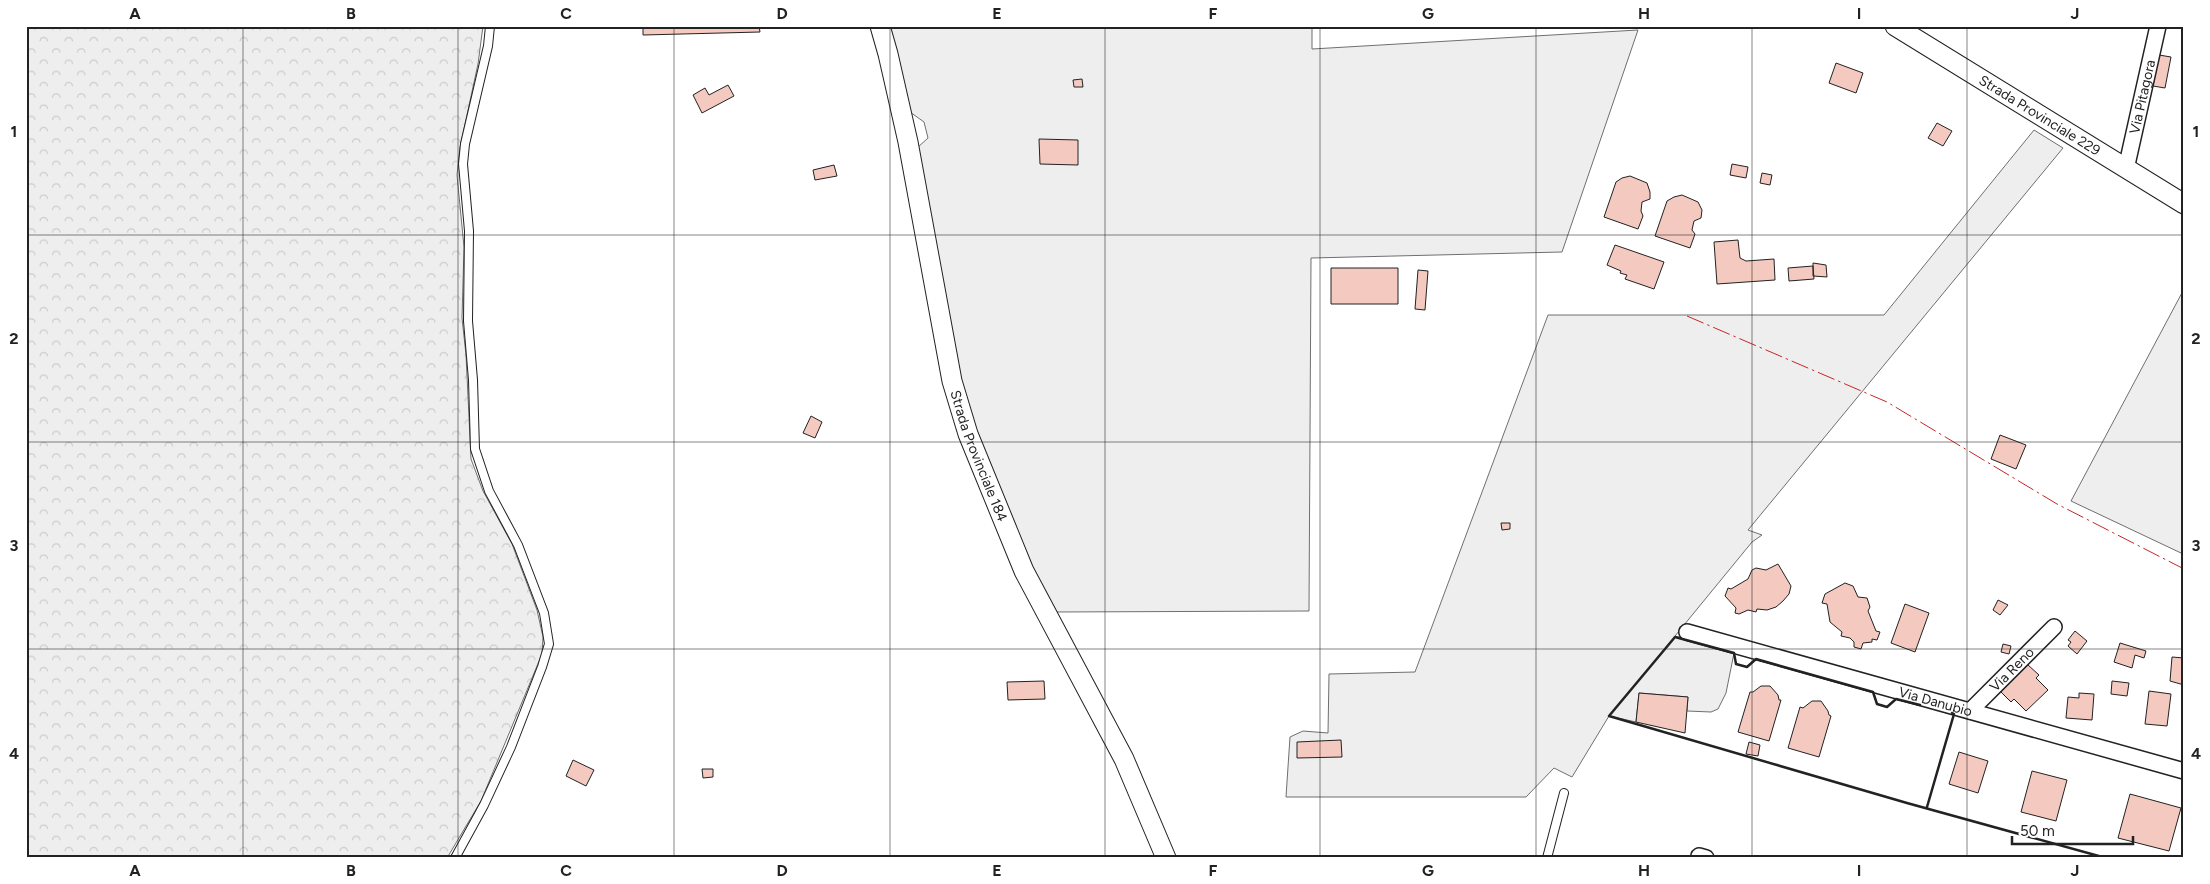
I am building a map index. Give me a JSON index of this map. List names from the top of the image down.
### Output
{
  "streets": {
    "street": [
      "Via Pitagora",
      "Strada Provinciale 229",
      "Strada Provinciale 184",
      "Via Reno",
      "Via Danubio"
    ]
  },
  "crossings": [
    ["Via Pitagora", "Strada Provinciale 229"],
    ["Via Reno", "Via Danubio"]
  ],
  "scale_bar": "50 m",
  "grid": {
    "columns": [
      "A",
      "B",
      "C",
      "D",
      "E",
      "F",
      "G",
      "H",
      "I",
      "J"
    ],
    "rows": [
      "1",
      "2",
      "3",
      "4"
    ]
  }
}
